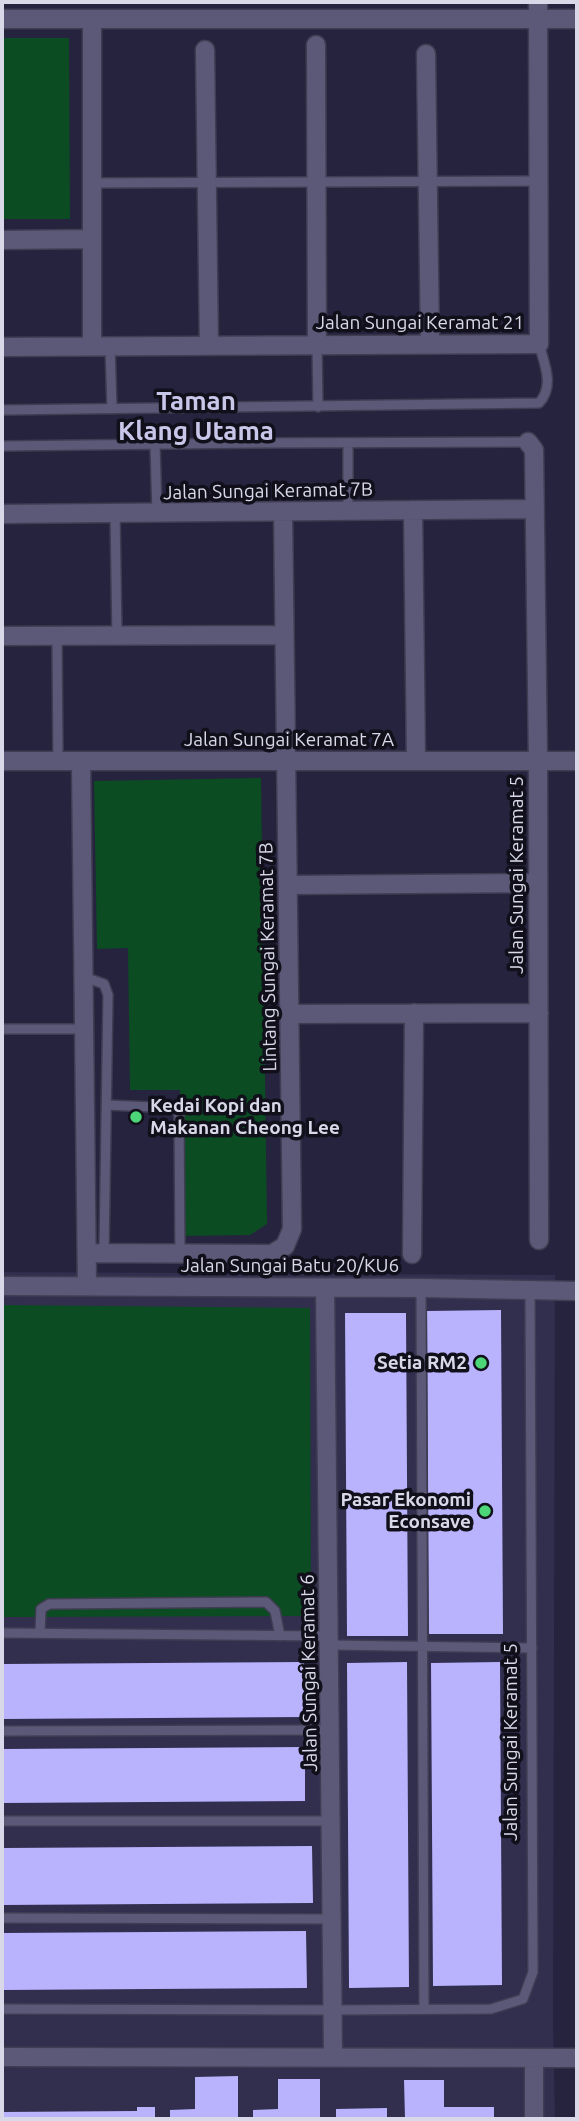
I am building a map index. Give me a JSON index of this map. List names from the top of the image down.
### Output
{
  "streets": {
    "street": [
      "Jalan Sungai Keramat 21",
      "Jalan Sungai Keramat 7B",
      "Jalan Sungai Keramat 7A",
      "Jalan Sungai Keramat 5",
      "Lintang Sungai Keramat 7B",
      "Jalan Sungai Batu 20/KU6",
      "Jalan Sungai Keramat 6"
    ]
  },
  "crossings": [
    ["Jalan Sungai Keramat 7B", "Jalan Sungai Keramat 5"],
    ["Jalan Sungai Keramat 7B", "Lintang Sungai Keramat 7B"],
    ["Jalan Sungai Keramat 7A", "Jalan Sungai Keramat 5"],
    ["Jalan Sungai Keramat 7A", "Lintang Sungai Keramat 7B"],
    ["Jalan Sungai Keramat 5", "Jalan Sungai Batu 20/KU6"],
    ["Jalan Sungai Keramat 5", "Jalan Sungai Keramat 6"],
    ["Jalan Sungai Batu 20/KU6", "Jalan Sungai Keramat 6"]
  ],
  "districts": ["Taman Klang Utama"],
  "places": ["Kedai Kopi dan Makanan Cheong Lee", "Setia RM2", "Pasar Ekonomi Econsave"]
}
